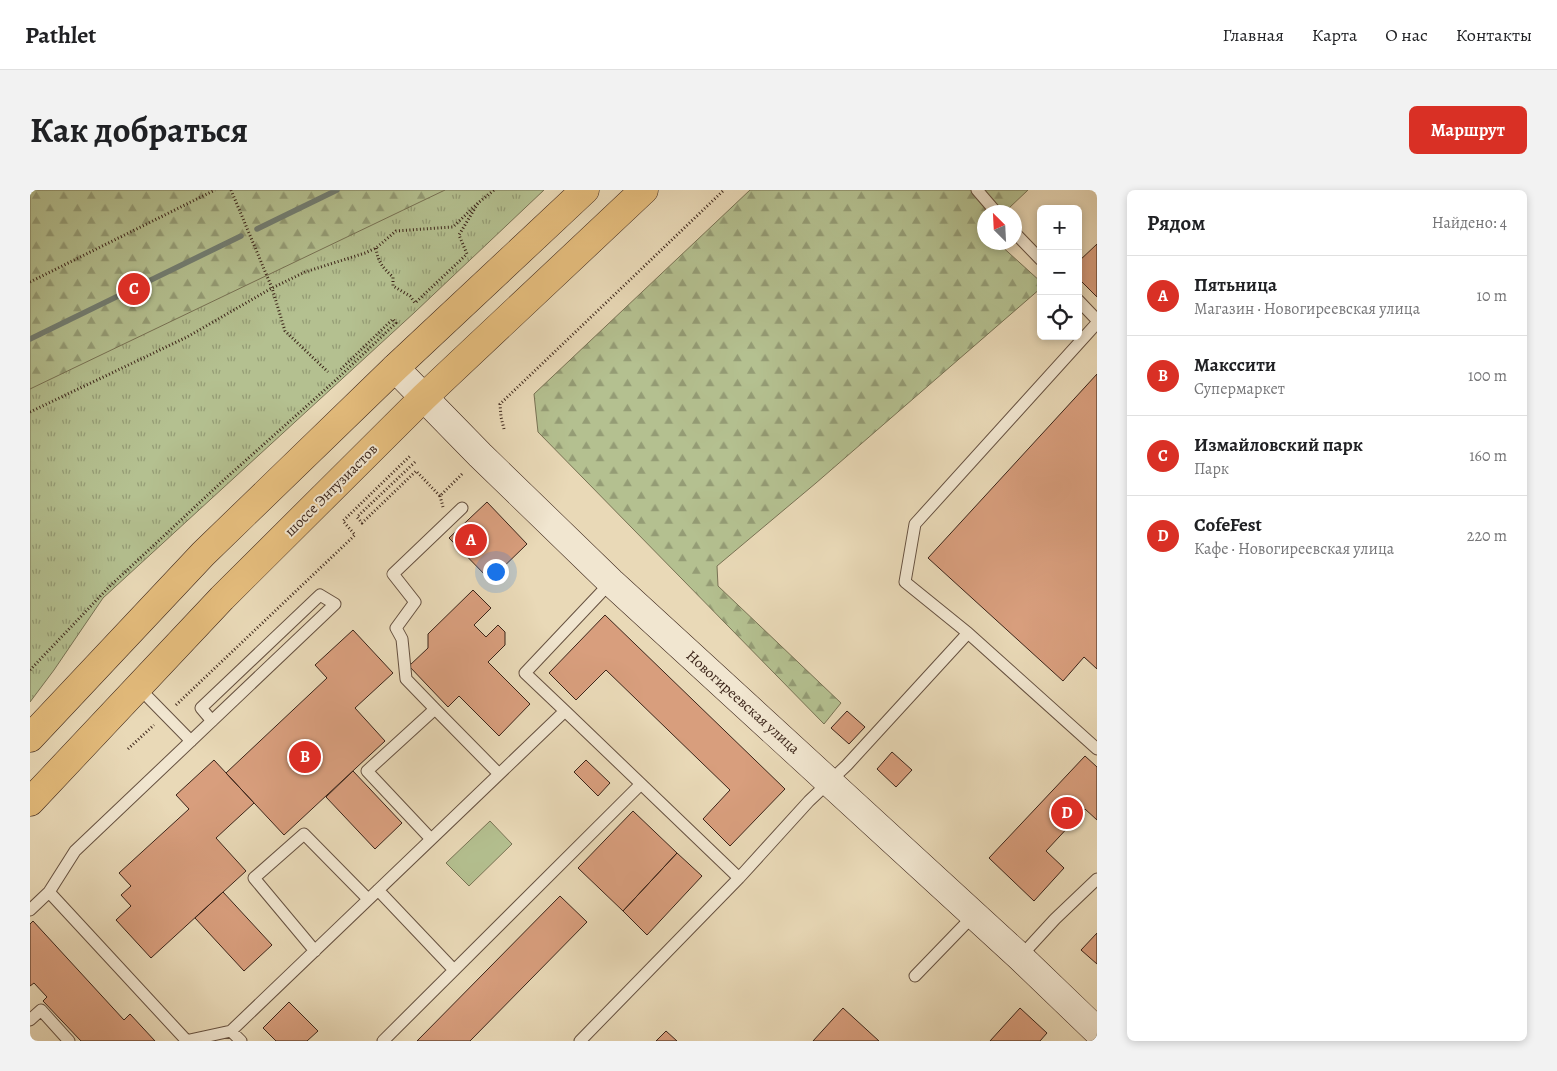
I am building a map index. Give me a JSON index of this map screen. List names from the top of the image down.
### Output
{
  "streets": {
    "main road": ["шоссе Энтузиастов", "Новогиреевская улица"]
  },
  "crossings": [
    ["шоссе Энтузиастов", "Новогиреевская улица"]
  ],
  "north": "top left",
  "page": {
    "header": "Pathlet",
    "nav": [
      "Главная",
      "Карта",
      "О нас",
      "Контакты"
    ],
    "title": "Как добраться",
    "buttons": "Маршрут",
    "heading": ["Рядом", "Найдено: 4"],
    "map_buttons": ["+", "−"],
    "list": [
      {
        "mark": "A",
        "name": "Пятьница",
        "note": "Магазин · Новогиреевская улица",
        "value": "10 m"
      },
      {
        "mark": "B",
        "name": "Макссити",
        "note": "Супермаркет",
        "value": "100 m"
      },
      {
        "mark": "C",
        "name": "Измайловский парк",
        "note": "Парк",
        "value": "160 m"
      },
      {
        "mark": "D",
        "name": "CofeFest",
        "note": "Кафе · Новогиреевская улица",
        "value": "220 m"
      }
    ],
    "pins": [
      "C",
      "A",
      "B",
      "D"
    ]
  }
}
